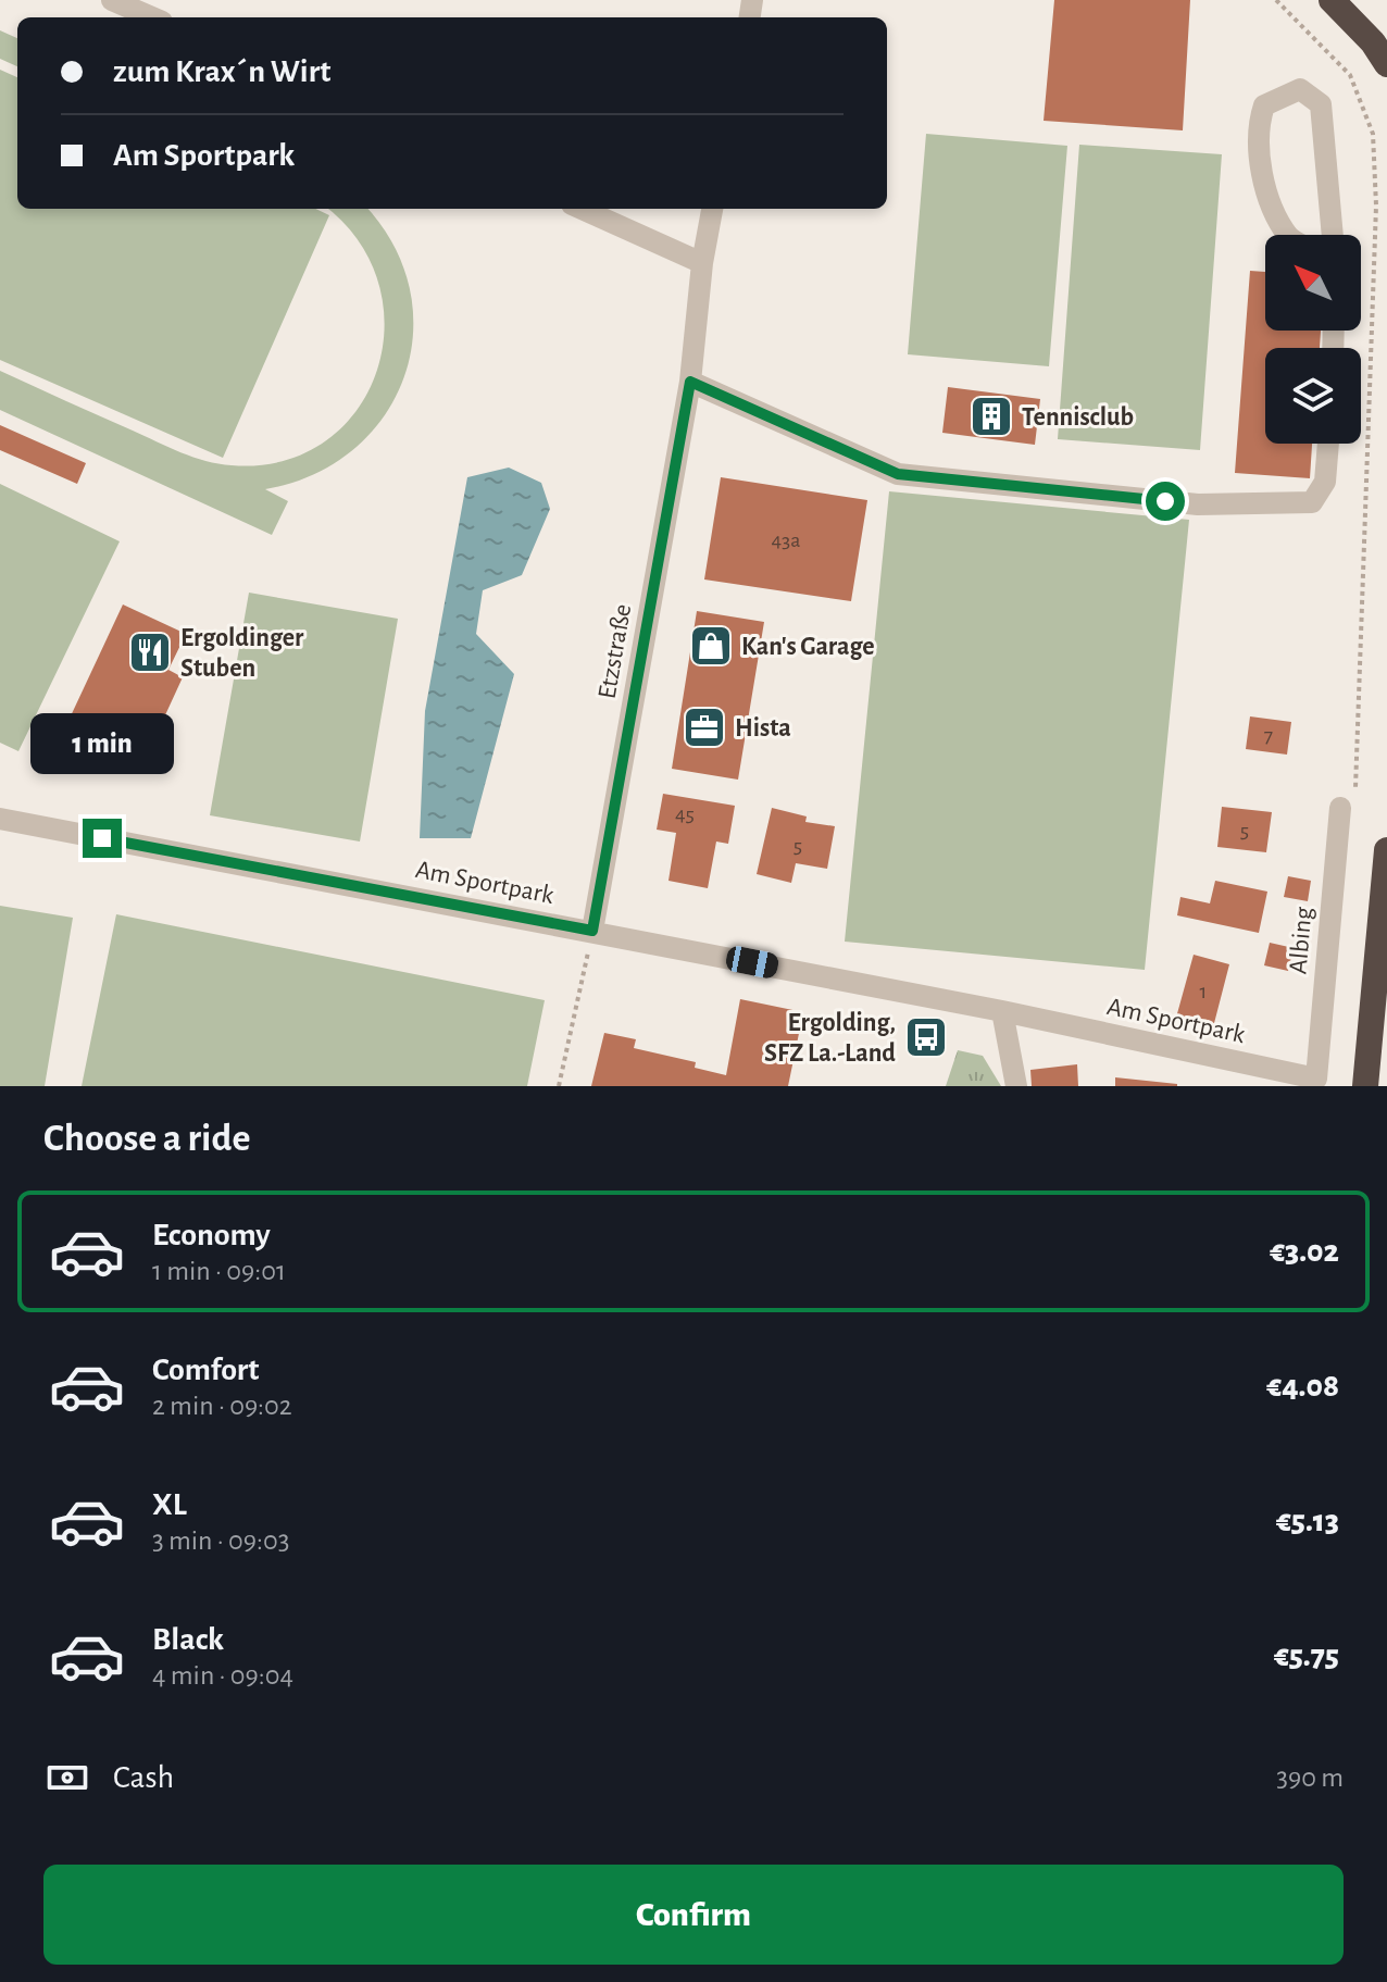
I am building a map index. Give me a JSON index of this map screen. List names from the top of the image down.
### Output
{
  "streets": {
    "street": ["Etzstraße", "Am Sportpark", "Albing"]
  },
  "crossings": [
    ["Etzstraße", "Am Sportpark"],
    ["Am Sportpark", "Albing"]
  ],
  "places": {
    "building": ["Tennisclub"],
    "shop": ["Kan's Garage"],
    "restaurant": ["Ergoldinger Stuben"],
    "office": ["Hista"],
    "bus stop": ["Ergolding, SFZ La.-Land"]
  },
  "house_numbers": [
    "43a",
    "7",
    "45",
    "5",
    "5",
    "1"
  ],
  "north": "top left",
  "page": {
    "banner": ["zum Krax´n Wirt", "Am Sportpark"],
    "bubble": "1 min",
    "heading": "Choose a ride",
    "list": [
      {
        "name": "Economy",
        "note": "1 min · 09:01",
        "value": "€3.02"
      },
      {
        "name": "Comfort",
        "note": "2 min · 09:02",
        "value": "€4.08"
      },
      {
        "name": "XL",
        "note": "3 min · 09:03",
        "value": "€5.13"
      },
      {
        "name": "Black",
        "note": "4 min · 09:04",
        "value": "€5.75"
      }
    ],
    "pay": ["Cash", "390 m"],
    "buttons": "Confirm"
  }
}
